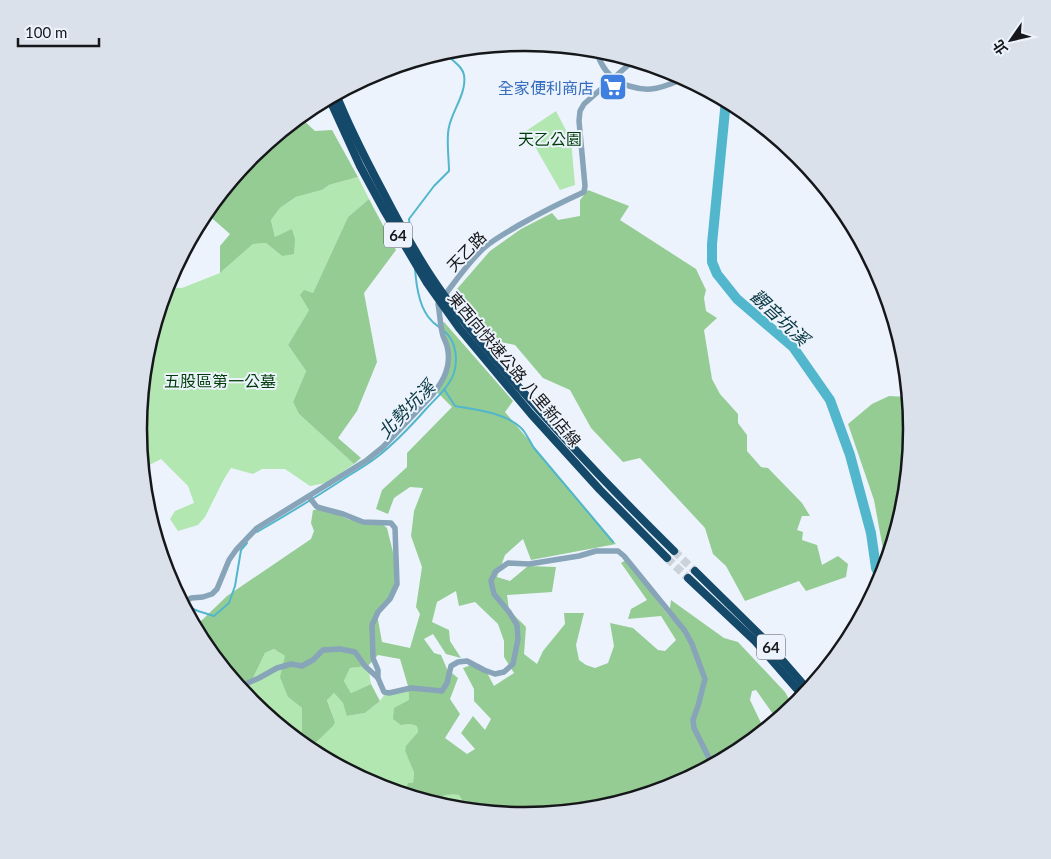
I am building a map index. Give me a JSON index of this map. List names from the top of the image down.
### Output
{
  "streets": {
    "highway": ["64", "東西向快速公路 八里新店線"],
    "street": ["天乙路"]
  },
  "water": ["觀音坑溪", "北勢坑溪"],
  "parks": ["天乙公園", "五股區第一公墓"],
  "places": {
    "supermarket": ["全家便利商店"]
  },
  "scale_bar": "100 m",
  "north": "bottom left"
}
